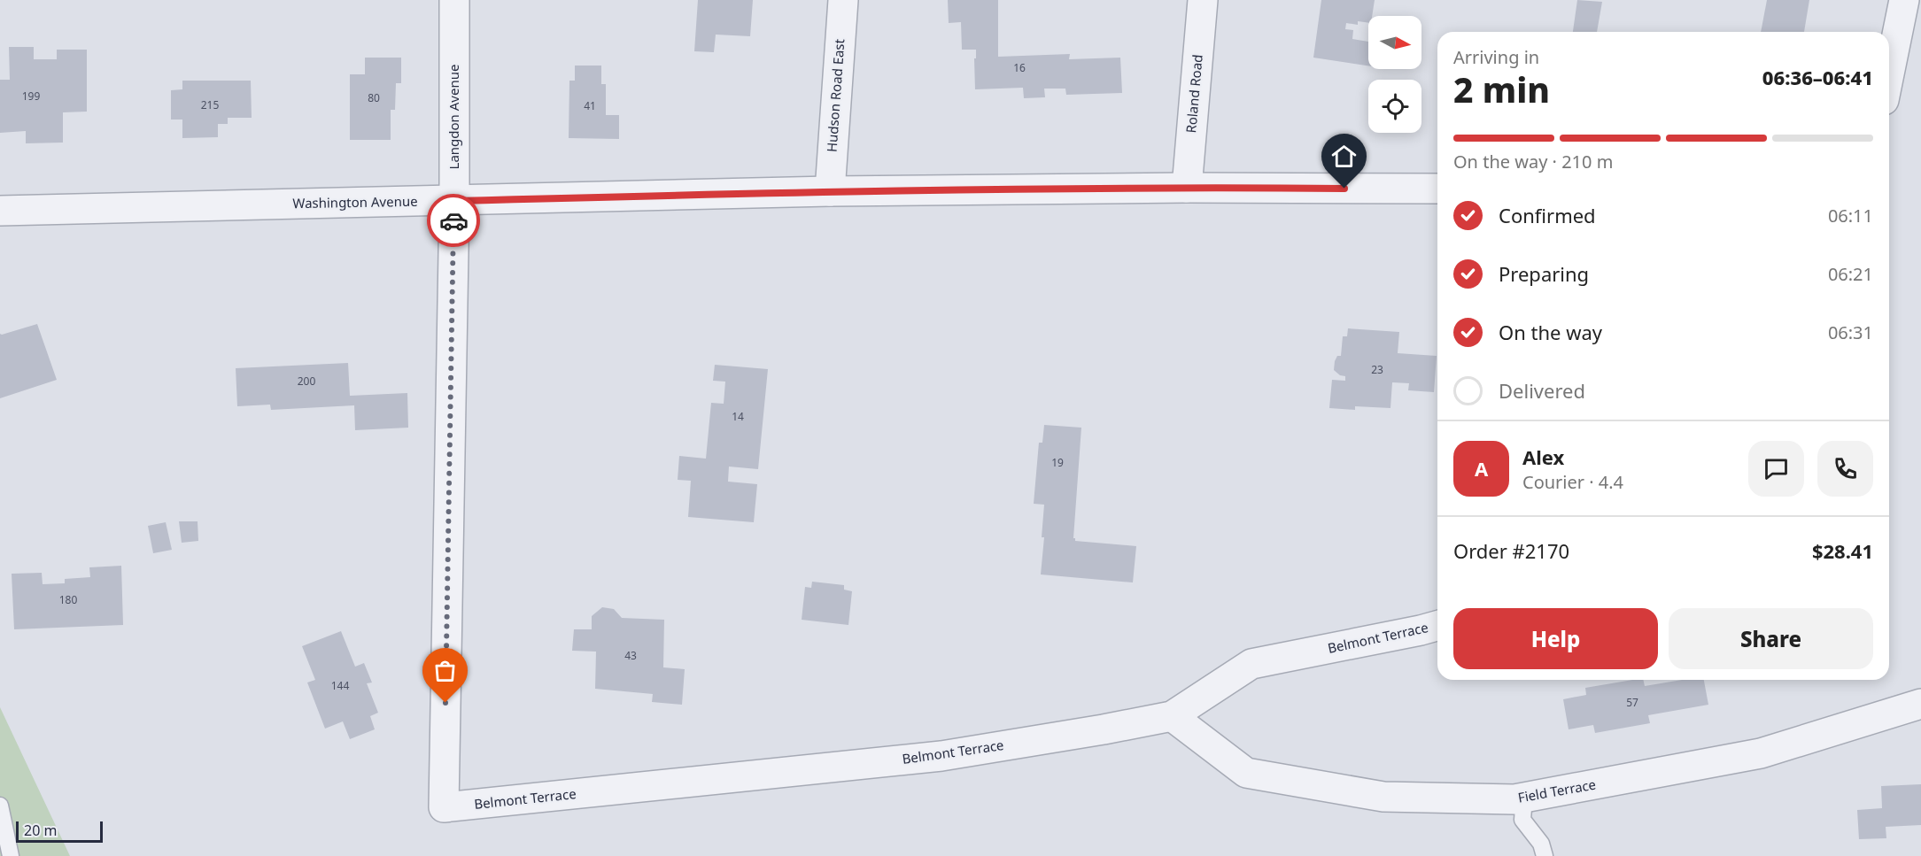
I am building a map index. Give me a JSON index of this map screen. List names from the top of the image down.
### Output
{
  "streets": {
    "street": [
      "Roland Road",
      "Hudson Road East",
      "Langdon Avenue",
      "Washington Avenue",
      "Belmont Terrace",
      "Field Terrace"
    ]
  },
  "crossings": [
    ["Roland Road", "Washington Avenue"],
    ["Hudson Road East", "Washington Avenue"],
    ["Langdon Avenue", "Washington Avenue"],
    ["Langdon Avenue", "Belmont Terrace"],
    ["Belmont Terrace", "Field Terrace"]
  ],
  "house_numbers": [
    "16",
    "199",
    "80",
    "215",
    "41",
    "23",
    "200",
    "14",
    "19",
    "180",
    "43",
    "144",
    "57"
  ],
  "scale_bar": "20 m",
  "north": "right",
  "page": {
    "heading": ["2 min", "Arriving in", "06:36–06:41"],
    "panel": [
      "Alex",
      "Courier · 4.4",
      "Order #2170",
      "$28.41"
    ],
    "bar": "On the way · 210 m",
    "list": [
      ["Confirmed", "06:11"],
      ["Preparing", "06:21"],
      ["On the way", "06:31"],
      "Delivered"
    ],
    "round": "A",
    "buttons": ["Help", "Share"],
    "scale": "20 m"
  }
}
